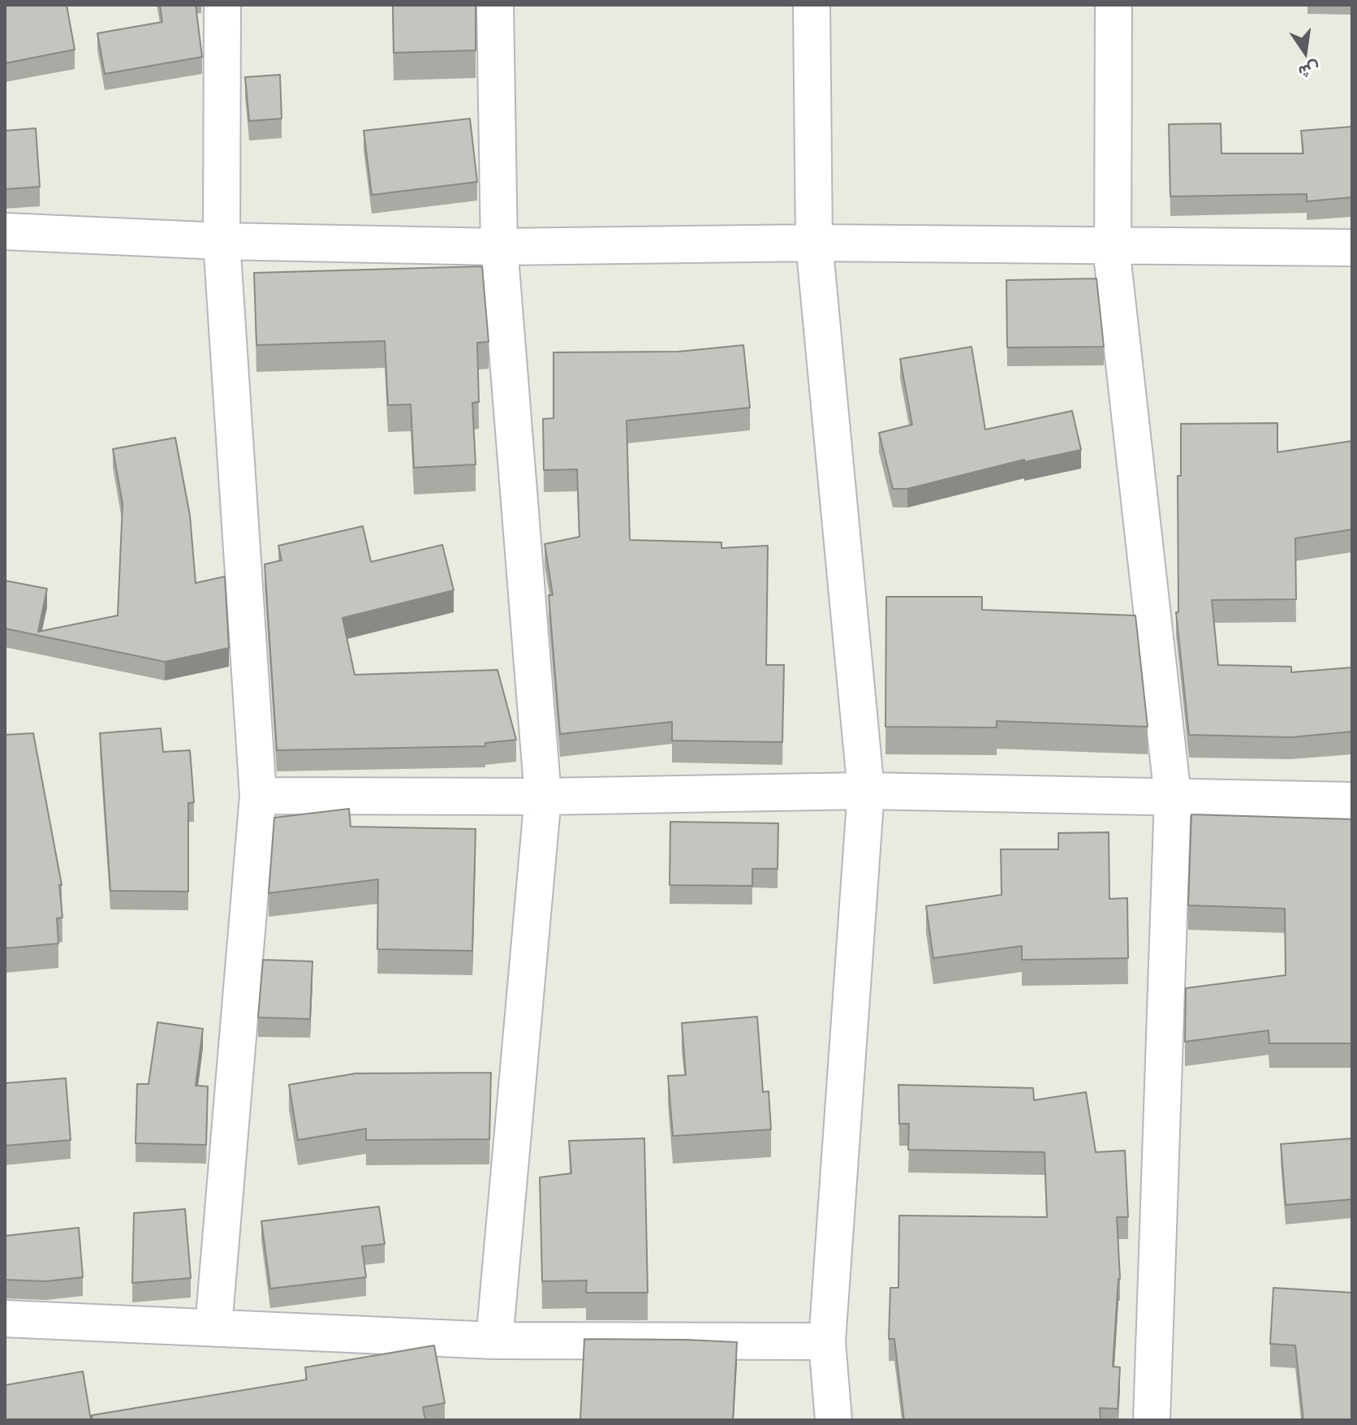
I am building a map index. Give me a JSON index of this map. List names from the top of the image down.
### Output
{
  "north": "bottom"
}
